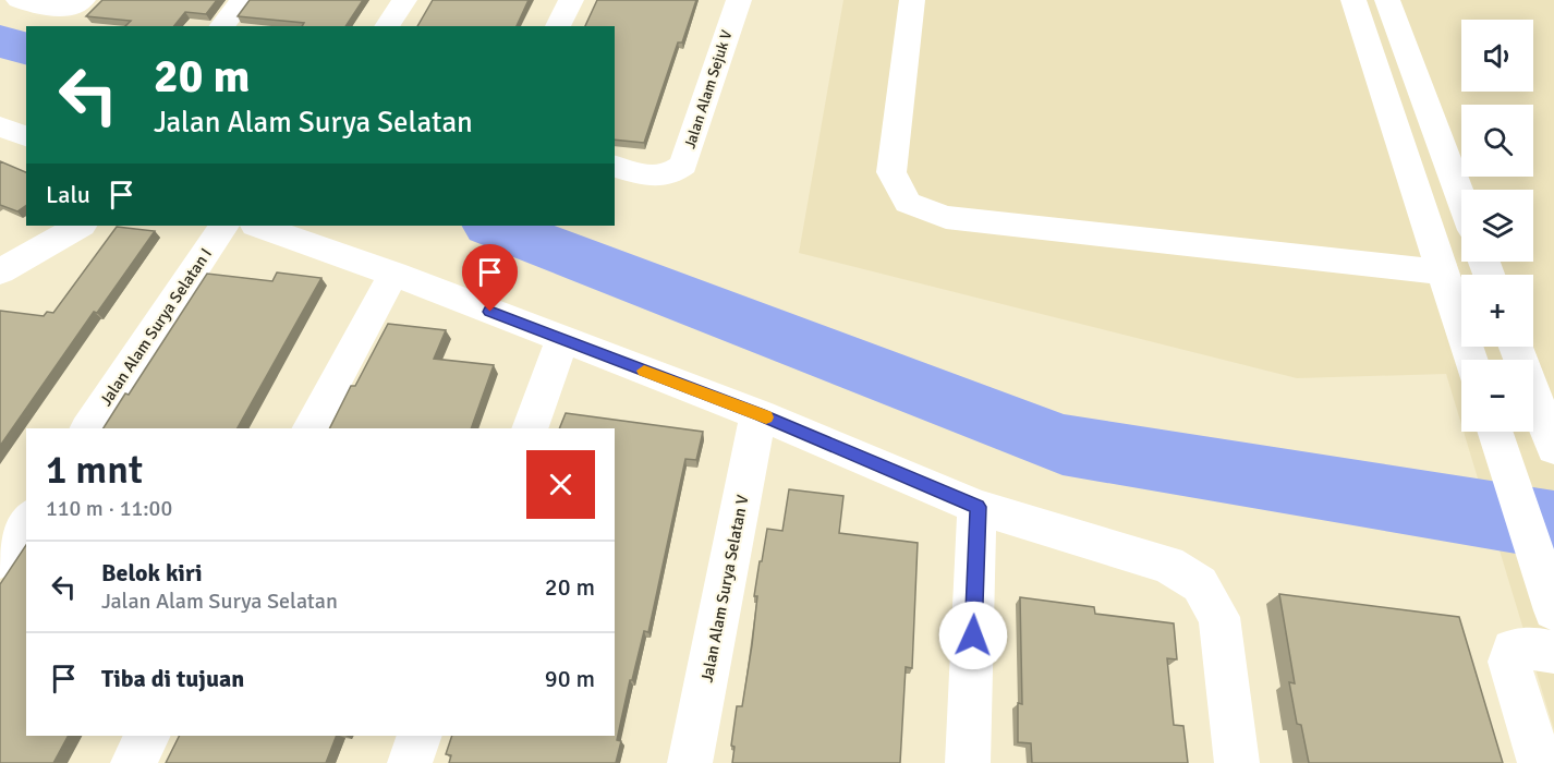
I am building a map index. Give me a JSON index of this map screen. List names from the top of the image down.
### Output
{
  "streets": {
    "street": ["Jalan Alam Sejuk V", "Jalan Alam Surya Selatan I", "Jalan Alam Surya Selatan V"]
  },
  "page": {
    "map_buttons": ["+", "−"],
    "turn": ["20 m", "Jalan Alam Surya Selatan"],
    "then": "Lalu",
    "heading": ["1 mnt", "110 m · 11:00"],
    "list": [
      {
        "name": "Belok kiri",
        "note": "Jalan Alam Surya Selatan",
        "value": "20 m"
      },
      {
        "name": "Tiba di tujuan",
        "value": "90 m"
      }
    ]
  }
}
